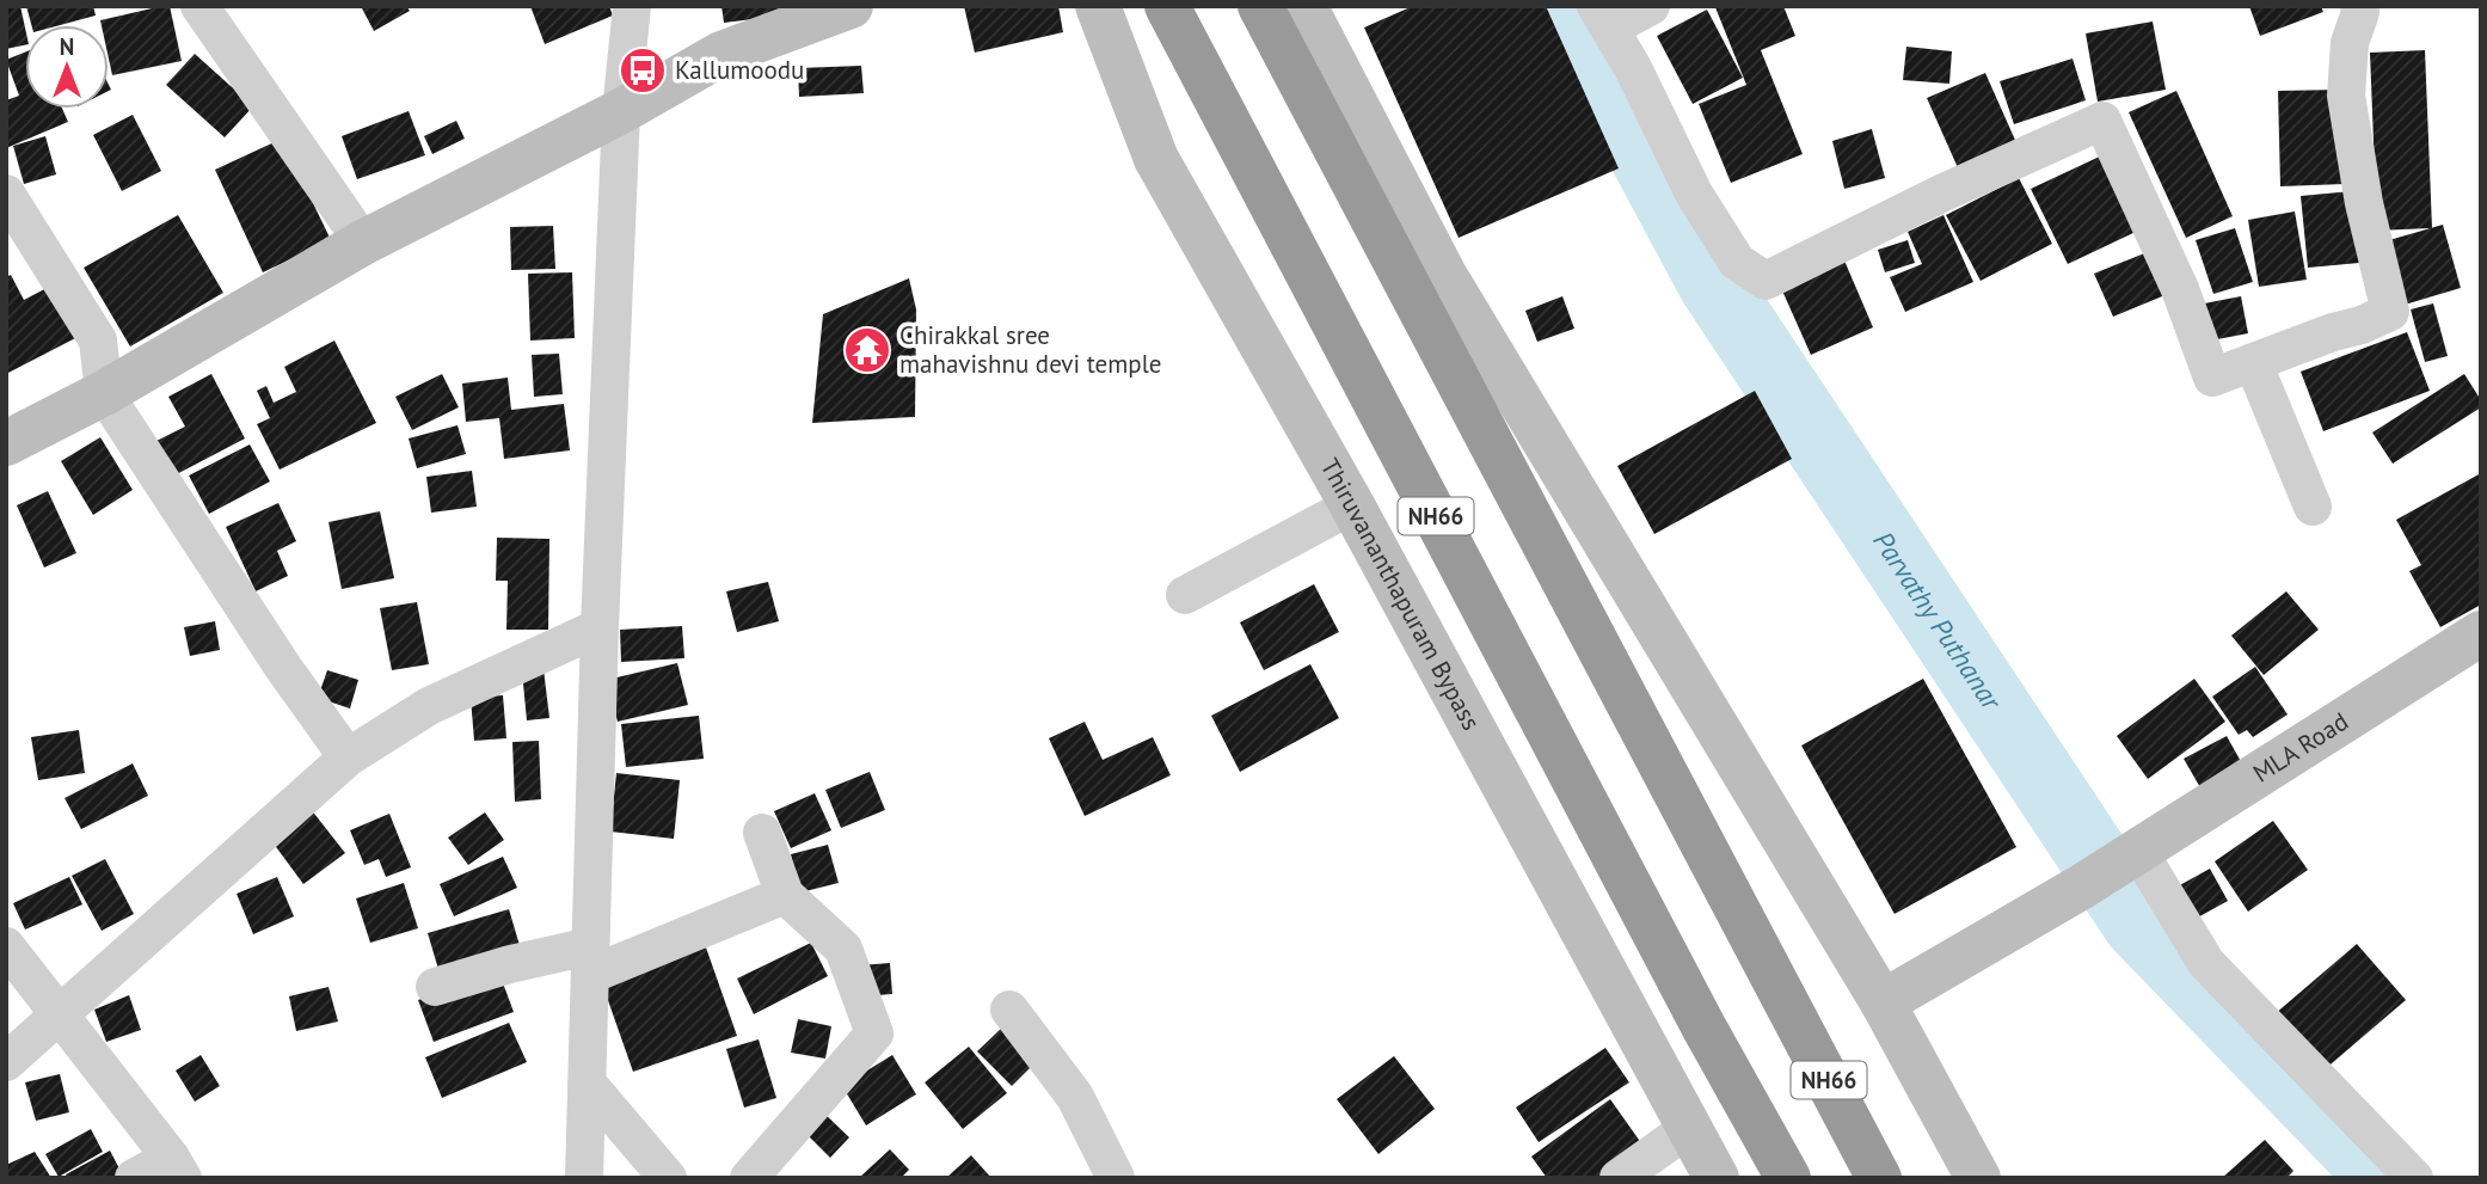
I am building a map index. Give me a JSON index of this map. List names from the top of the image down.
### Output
{
  "streets": {
    "highway": ["NH66"],
    "street": ["Thiruvananthapuram Bypass", "MLA Road"]
  },
  "water": ["Parvathy Puthanar"],
  "places": {
    "bus stop": ["Kallumoodu"],
    "temple": ["Chirakkal sree mahavishnu devi temple"]
  },
  "north": "top"
}
